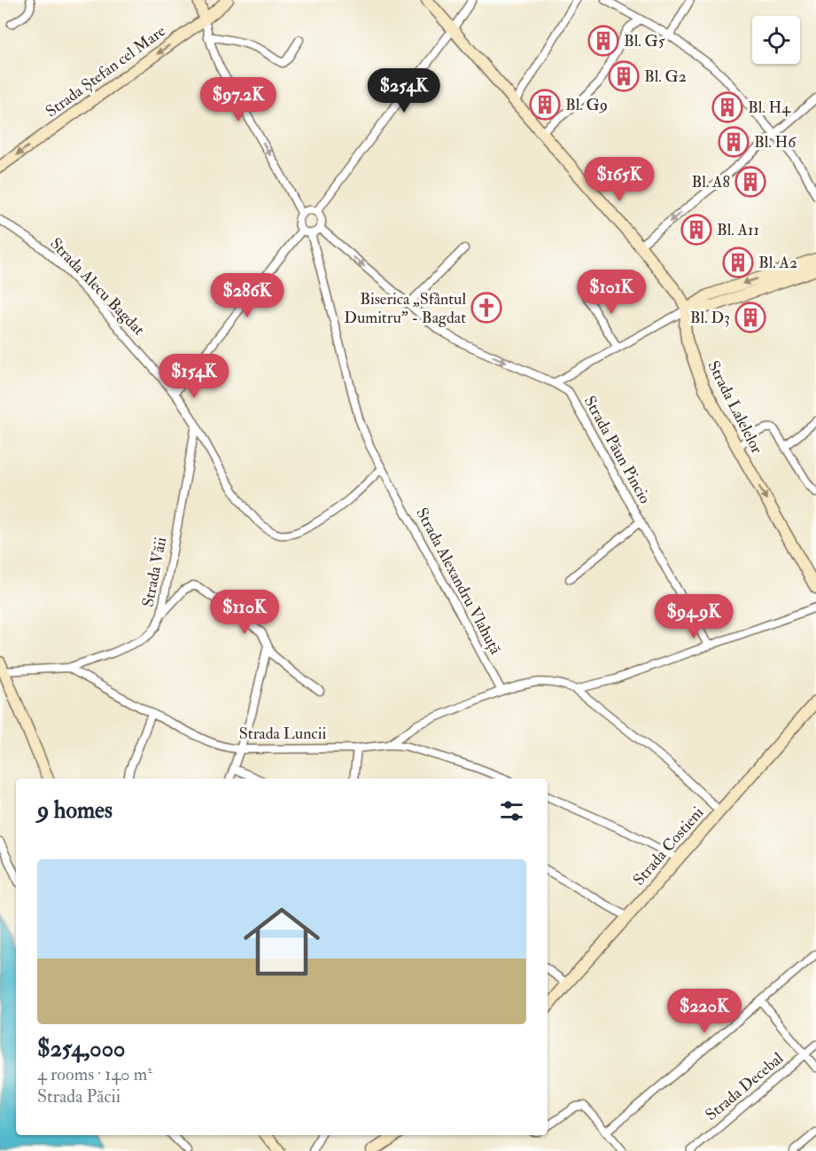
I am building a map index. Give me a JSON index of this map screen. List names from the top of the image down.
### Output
{
  "streets": {
    "street": [
      "Strada Ștefan cel Mare",
      "Strada Alecu Bagdat",
      "Strada Lalelelor",
      "Strada Păun Pincio",
      "Strada Văii",
      "Strada Alexandru Vlahuță",
      "Strada Luncii",
      "Strada Costieni",
      "Strada Decebal"
    ]
  },
  "crossings": [
    ["Strada Alecu Bagdat", "Strada Văii"],
    ["Strada Alecu Bagdat", "Strada Alexandru Vlahuță"],
    ["Strada Păun Pincio", "Strada Alexandru Vlahuță"],
    ["Strada Văii", "Strada Luncii"]
  ],
  "one_way": ["Strada Ștefan cel Mare", "Strada Păun Pincio"],
  "places": {
    "building": [
      "Bl. G5",
      "Bl. G2",
      "Bl. G9",
      "Bl. H4",
      "Bl. H6",
      "Bl. A8",
      "Bl. A11",
      "Bl. A2",
      "Bl. D3"
    ],
    "church": ["Biserica „Sfântul Dumitru” - Bagdat"]
  },
  "page": {
    "price": [
      "$254K",
      "$97.2K",
      "$165K",
      "$101K",
      "$286K",
      "$154K",
      "$110K",
      "$94.9K",
      "$220K"
    ],
    "heading": "9 homes",
    "list": [
      {
        "name": "$254,000",
        "note": "4 rooms · 140 m² · Strada Păcii"
      }
    ]
  }
}
